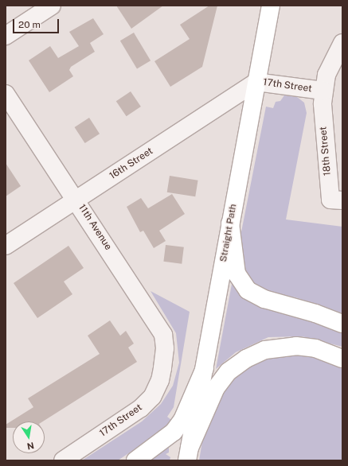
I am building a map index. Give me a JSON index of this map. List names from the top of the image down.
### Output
{
  "streets": {
    "main road": ["Straight Path"],
    "street": [
      "17th Street",
      "18th Street",
      "16th Street",
      "11th Avenue"
    ]
  },
  "crossings": [
    ["17th Street", "18th Street"],
    ["17th Street", "16th Street"],
    ["17th Street", "11th Avenue"],
    ["17th Street", "Straight Path"],
    ["16th Street", "11th Avenue"],
    ["16th Street", "Straight Path"]
  ],
  "scale_bar": "20 m",
  "north": "bottom"
}
